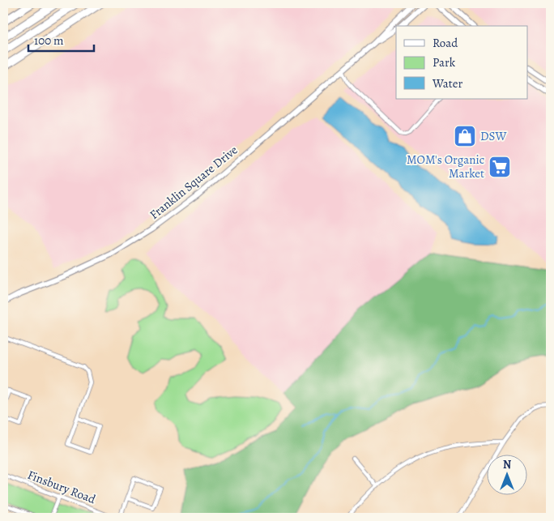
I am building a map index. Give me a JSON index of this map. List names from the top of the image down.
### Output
{
  "streets": {
    "street": ["Franklin Square Drive", "Finsbury Road"]
  },
  "places": {
    "shop": ["DSW"],
    "supermarket": ["MOM's Organic Market"]
  },
  "legend": ["Road", "Park", "Water"],
  "scale_bar": "100 m",
  "north": "top"
}
